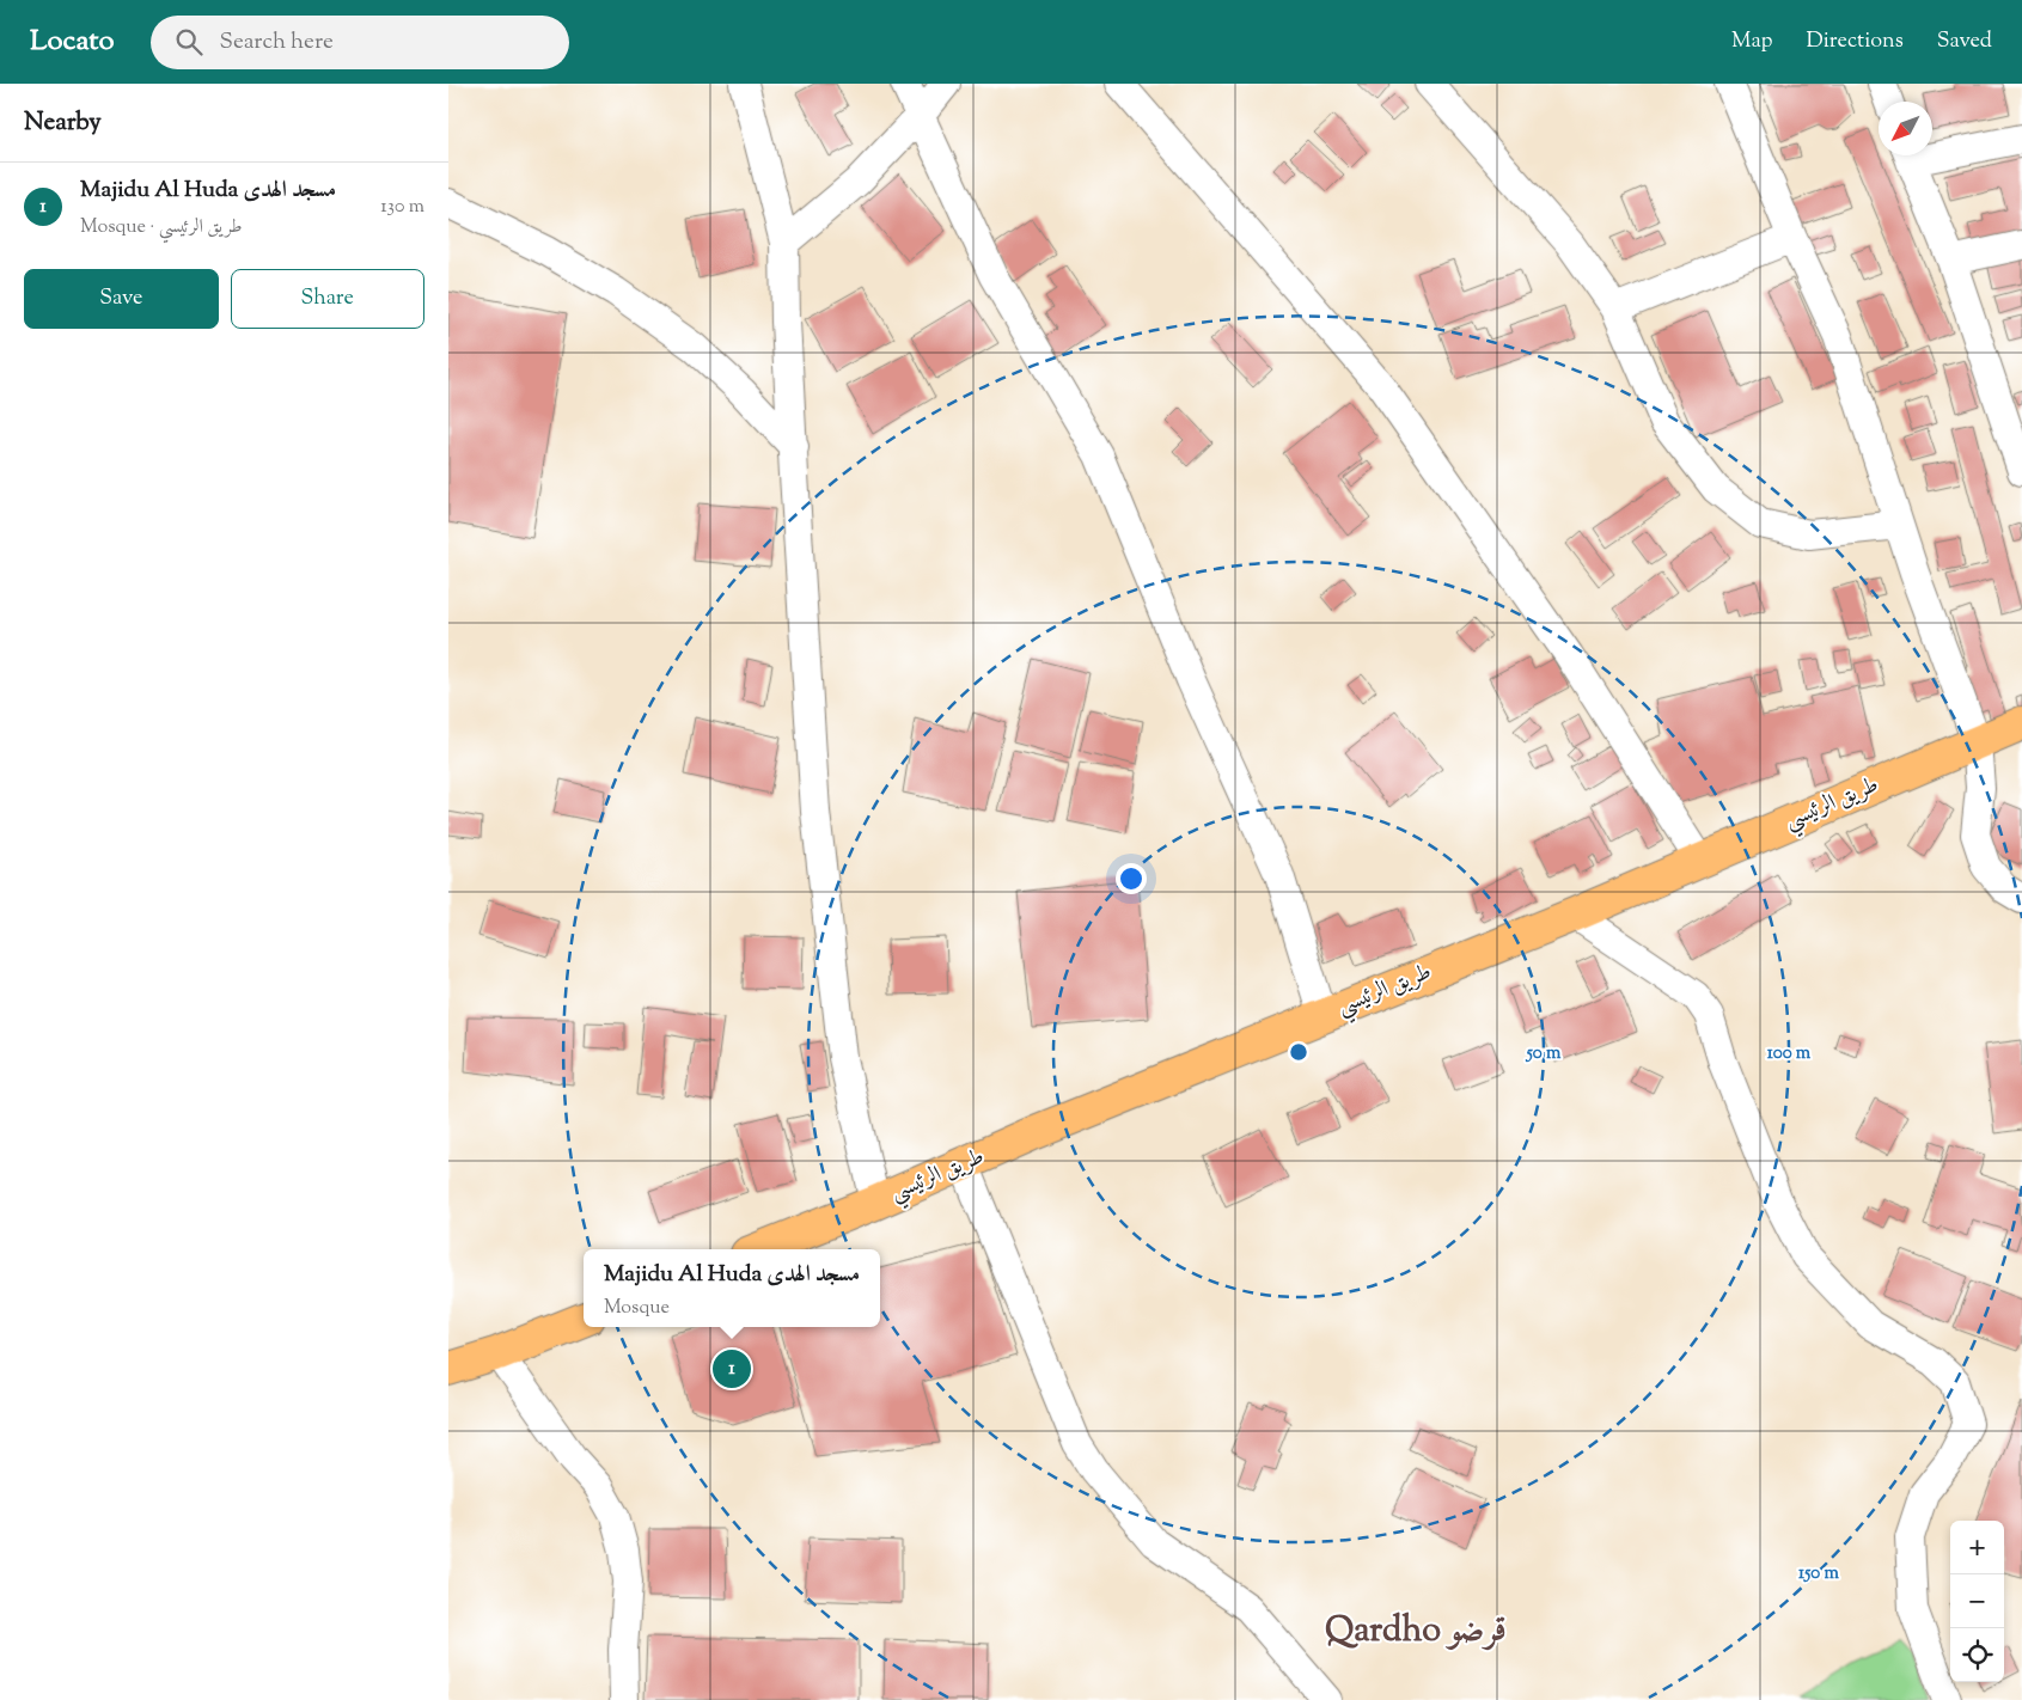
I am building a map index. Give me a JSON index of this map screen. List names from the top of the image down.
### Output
{
  "streets": {
    "main road": ["طريق الرئيسي"]
  },
  "districts": ["Qardho قرضو"],
  "north": "bottom left",
  "page": {
    "header": "Locato",
    "search": "Search here",
    "nav": ["Map", "Directions", "Saved"],
    "heading": "Nearby",
    "list": [
      {
        "mark": "1",
        "name": "Majidu Al Huda مسجد الهدى",
        "note": "Mosque · طريق الرئيسي",
        "value": "130 m"
      }
    ],
    "buttons": ["Save", "Share"],
    "popup": ["Majidu Al Huda مسجد الهدى", "Mosque"],
    "pins": "1",
    "map_buttons": ["+", "−"]
  },
  "rings": ["50 m", "100 m", "150 m"]
}
